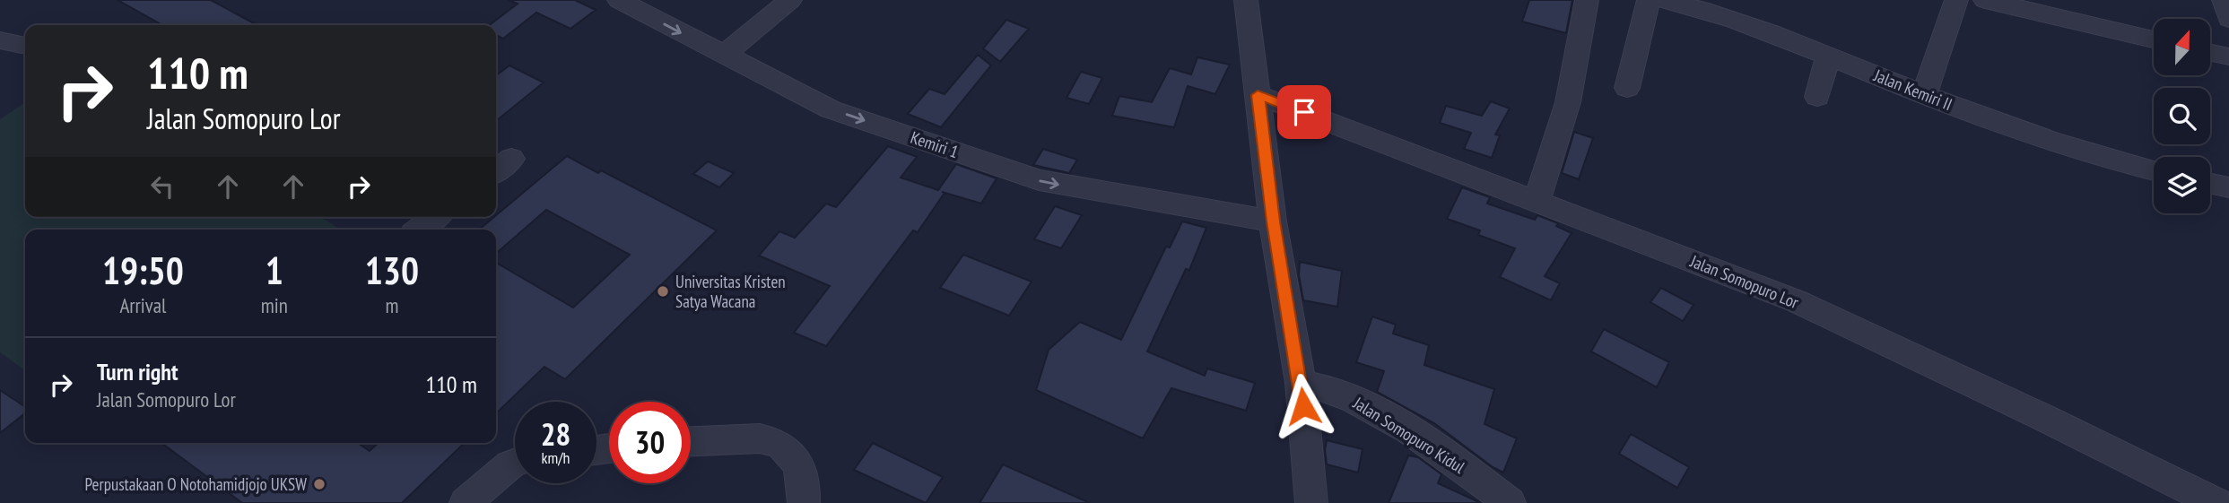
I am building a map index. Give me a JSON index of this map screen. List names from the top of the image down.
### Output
{
  "streets": {
    "street": [
      "Jalan Kemiri II",
      "Kemiri 1",
      "Jalan Somopuro Lor",
      "Jalan Somopuro Kidul"
    ]
  },
  "one_way": ["Kemiri 1"],
  "places": ["Universitas Kristen Satya Wacana", "Perpustakaan O Notohamidjojo UKSW"],
  "north": "top",
  "page": {
    "turn": ["110 m", "Jalan Somopuro Lor"],
    "eta": [
      "19:50",
      "Arrival",
      "1",
      "min",
      "130",
      "m"
    ],
    "list": [
      {
        "name": "Turn right",
        "note": "Jalan Somopuro Lor",
        "value": "110 m"
      }
    ],
    "speed": "28 km/h",
    "limit": "30"
  }
}
